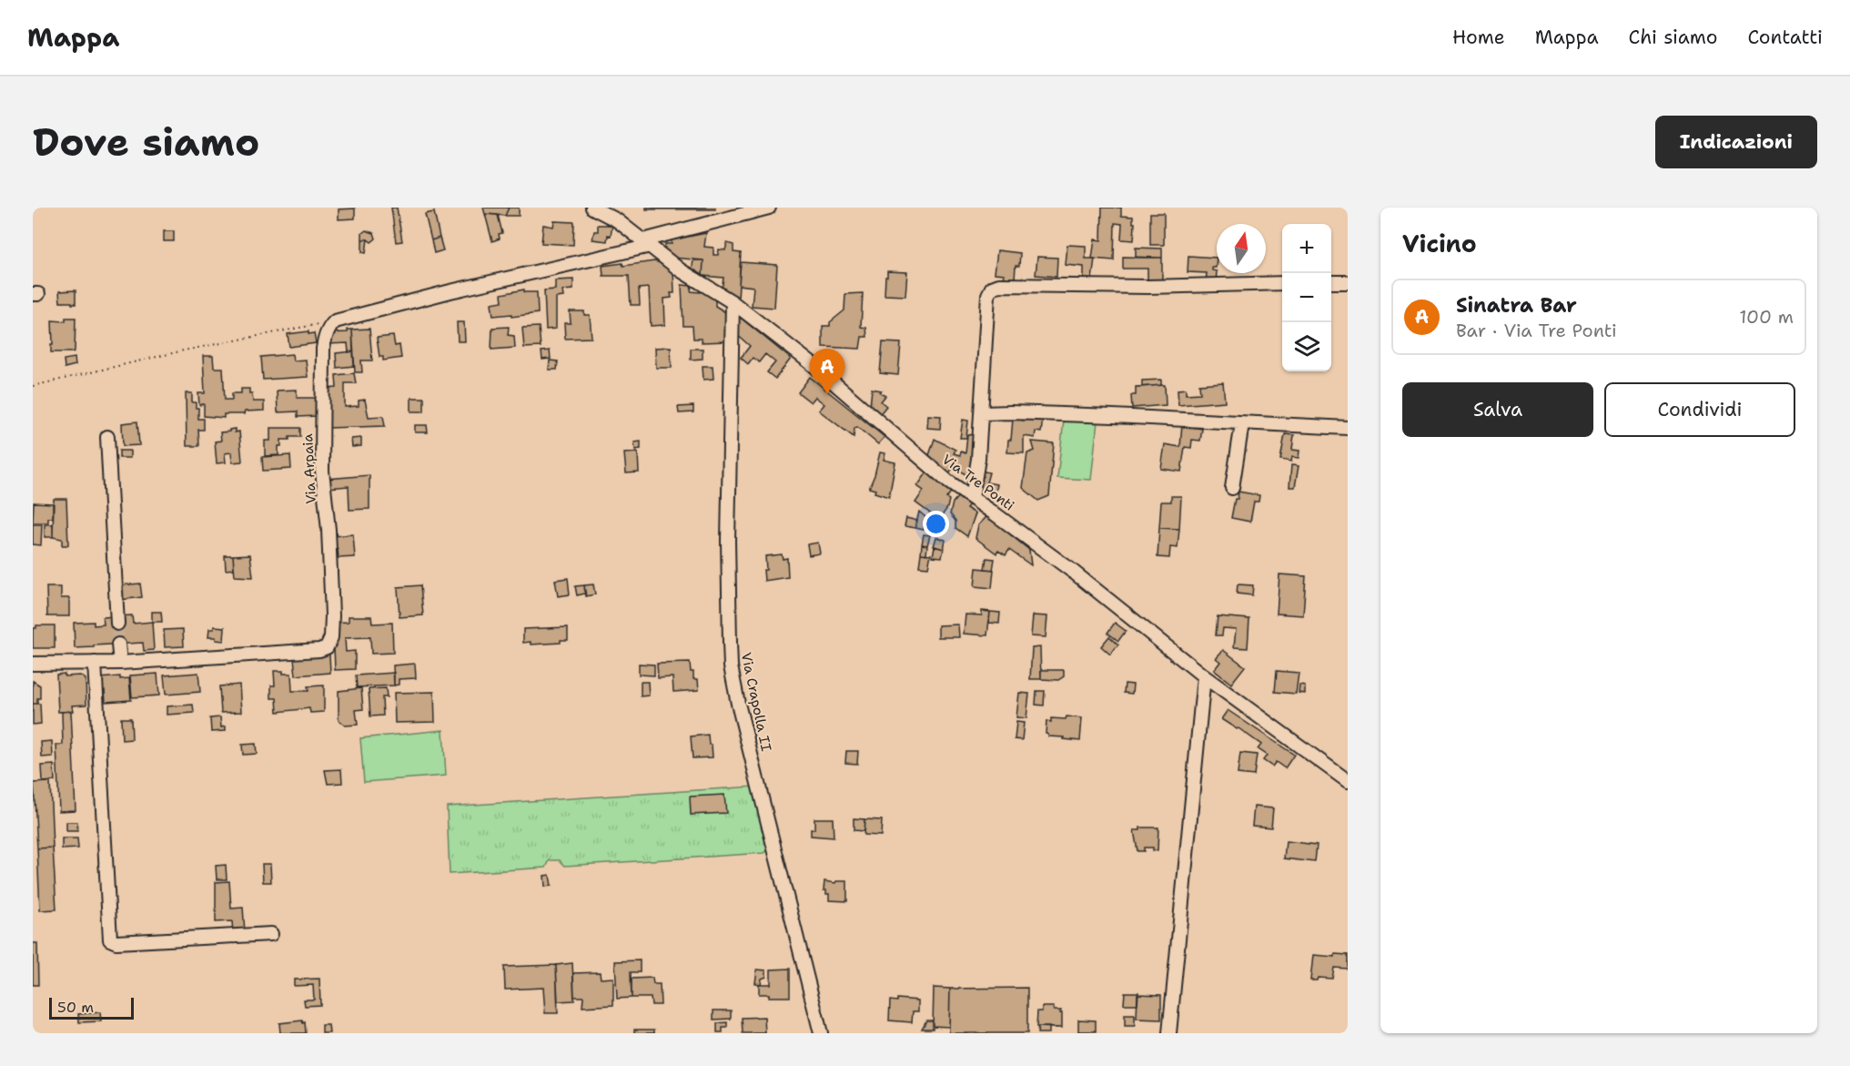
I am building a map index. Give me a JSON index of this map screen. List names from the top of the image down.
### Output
{
  "streets": {
    "street": ["Via Arpaia", "Via Tre Ponti", "Via Crapolla II"]
  },
  "crossings": [
    ["Via Tre Ponti", "Via Crapolla II"]
  ],
  "scale_bar": "50 m",
  "north": "top",
  "page": {
    "header": "Mappa",
    "nav": [
      "Home",
      "Mappa",
      "Chi siamo",
      "Contatti"
    ],
    "buttons": [
      "Indicazioni",
      ["Salva", "Condividi"]
    ],
    "title": "Dove siamo",
    "heading": "Vicino",
    "map_buttons": ["+", "−"],
    "list": [
      {
        "mark": "A",
        "name": "Sinatra Bar",
        "note": "Bar · Via Tre Ponti",
        "value": "100 m"
      }
    ],
    "pins": "A",
    "scale": "50 m"
  }
}
